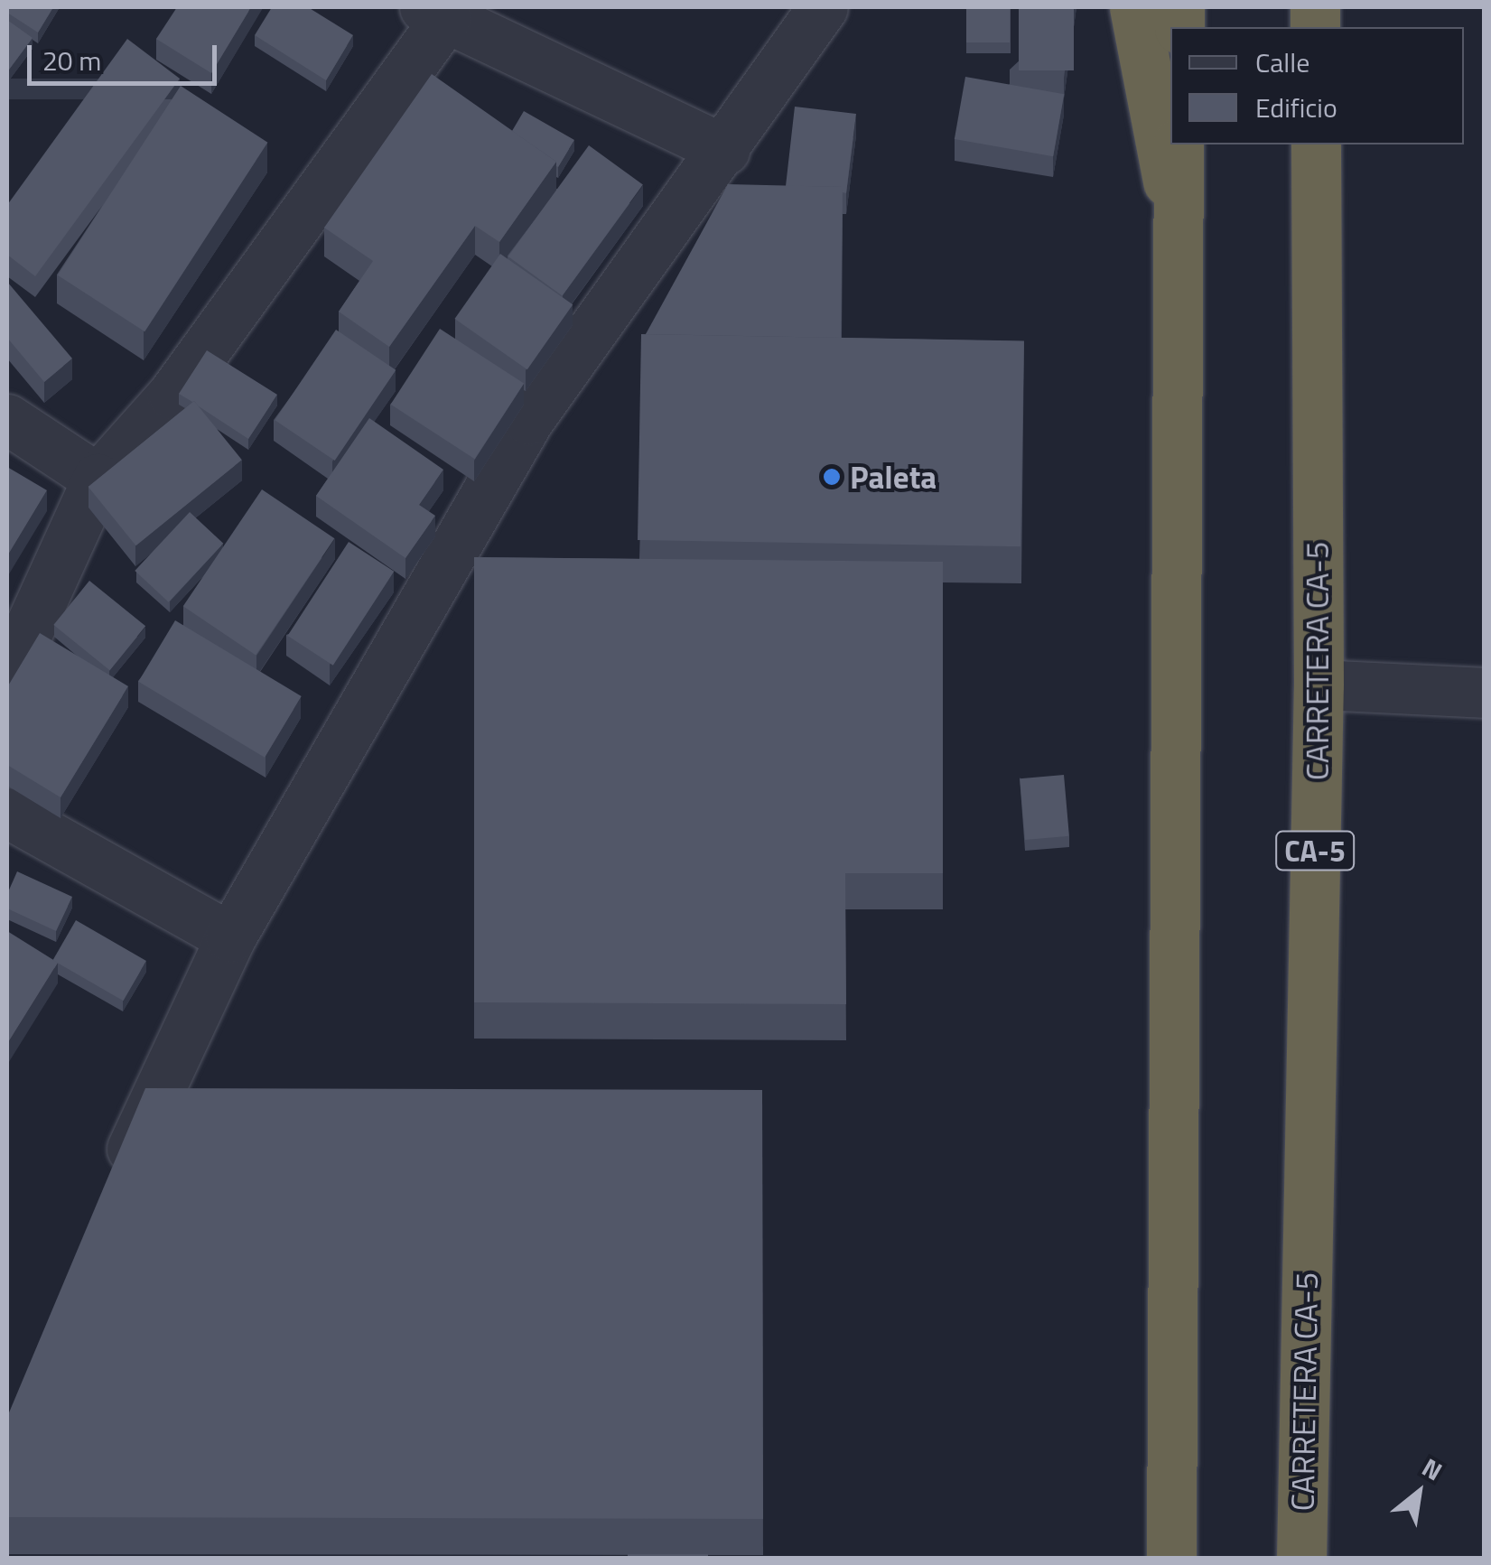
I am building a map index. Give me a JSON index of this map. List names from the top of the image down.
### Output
{
  "streets": {
    "highway": ["CARRETERA CA-5", "CA-5"]
  },
  "places": ["Paleta"],
  "legend": ["Calle", "Edificio"],
  "scale_bar": "20 m",
  "north": "top right"
}
